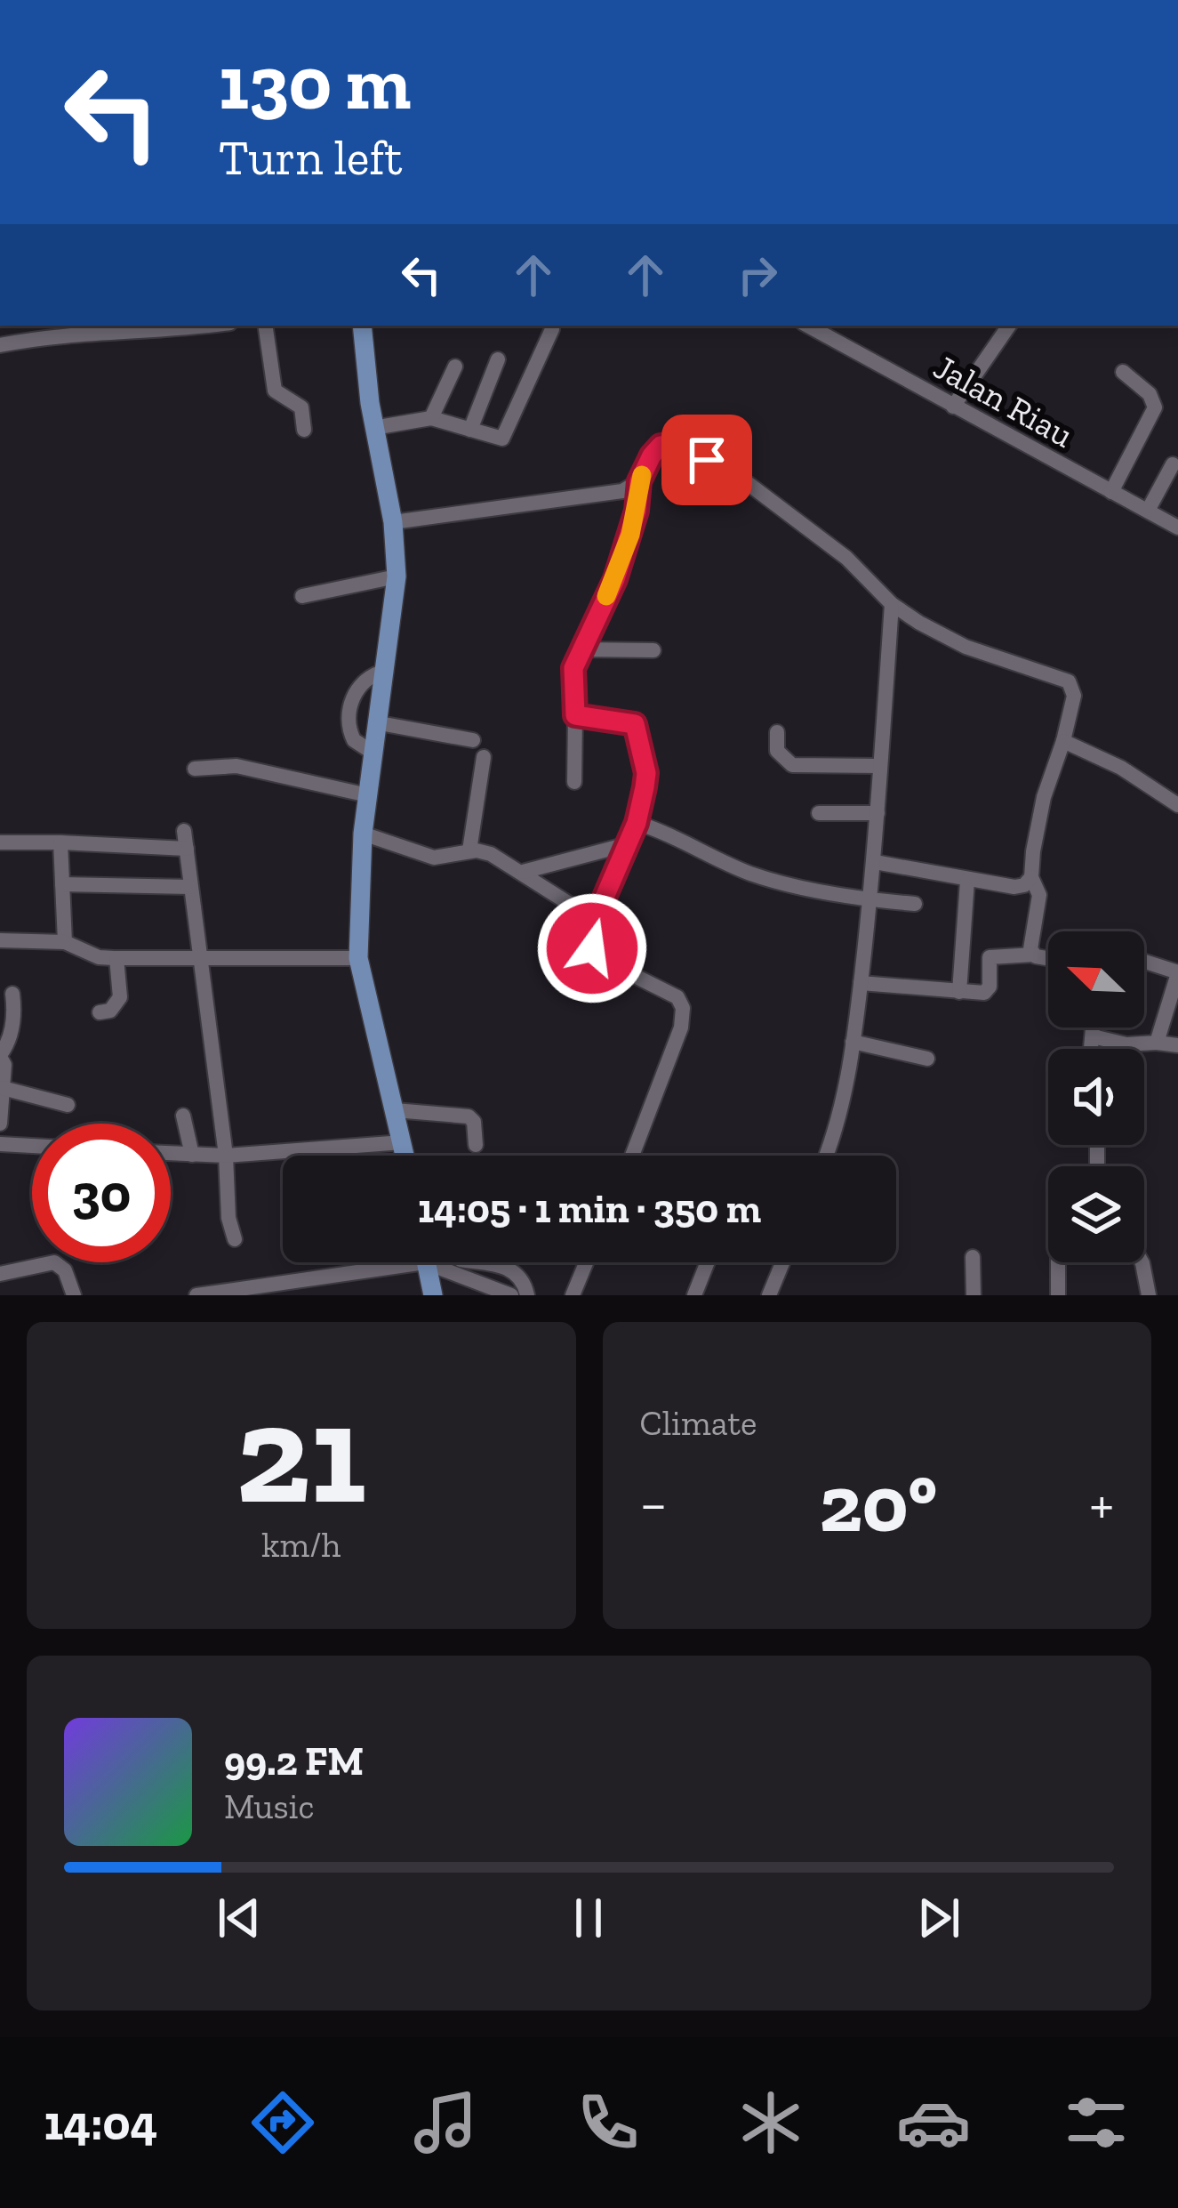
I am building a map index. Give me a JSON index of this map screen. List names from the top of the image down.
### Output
{
  "streets": {
    "street": ["Jalan Riau"]
  },
  "north": "top left",
  "page": {
    "turn": ["130 m", "Turn left"],
    "limit": "30",
    "trip": "14:05 · 1 min · 350 m",
    "tile": [
      ["21", "km/h"],
      "Climate"
    ],
    "heat": ["−", "20°", "+"],
    "song": ["99.2 FM", "Music"],
    "tabs": "14:04"
  }
}
